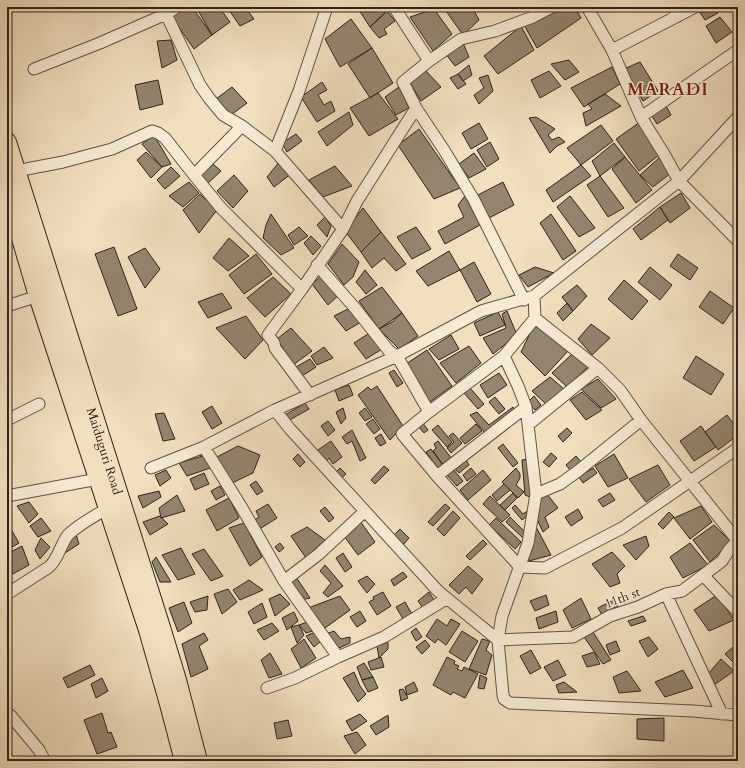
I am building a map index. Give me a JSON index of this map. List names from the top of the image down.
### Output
{
  "streets": {
    "highway": ["Maiduguri Road"],
    "street": ["11th st"]
  },
  "districts": ["MARADI"]
}
